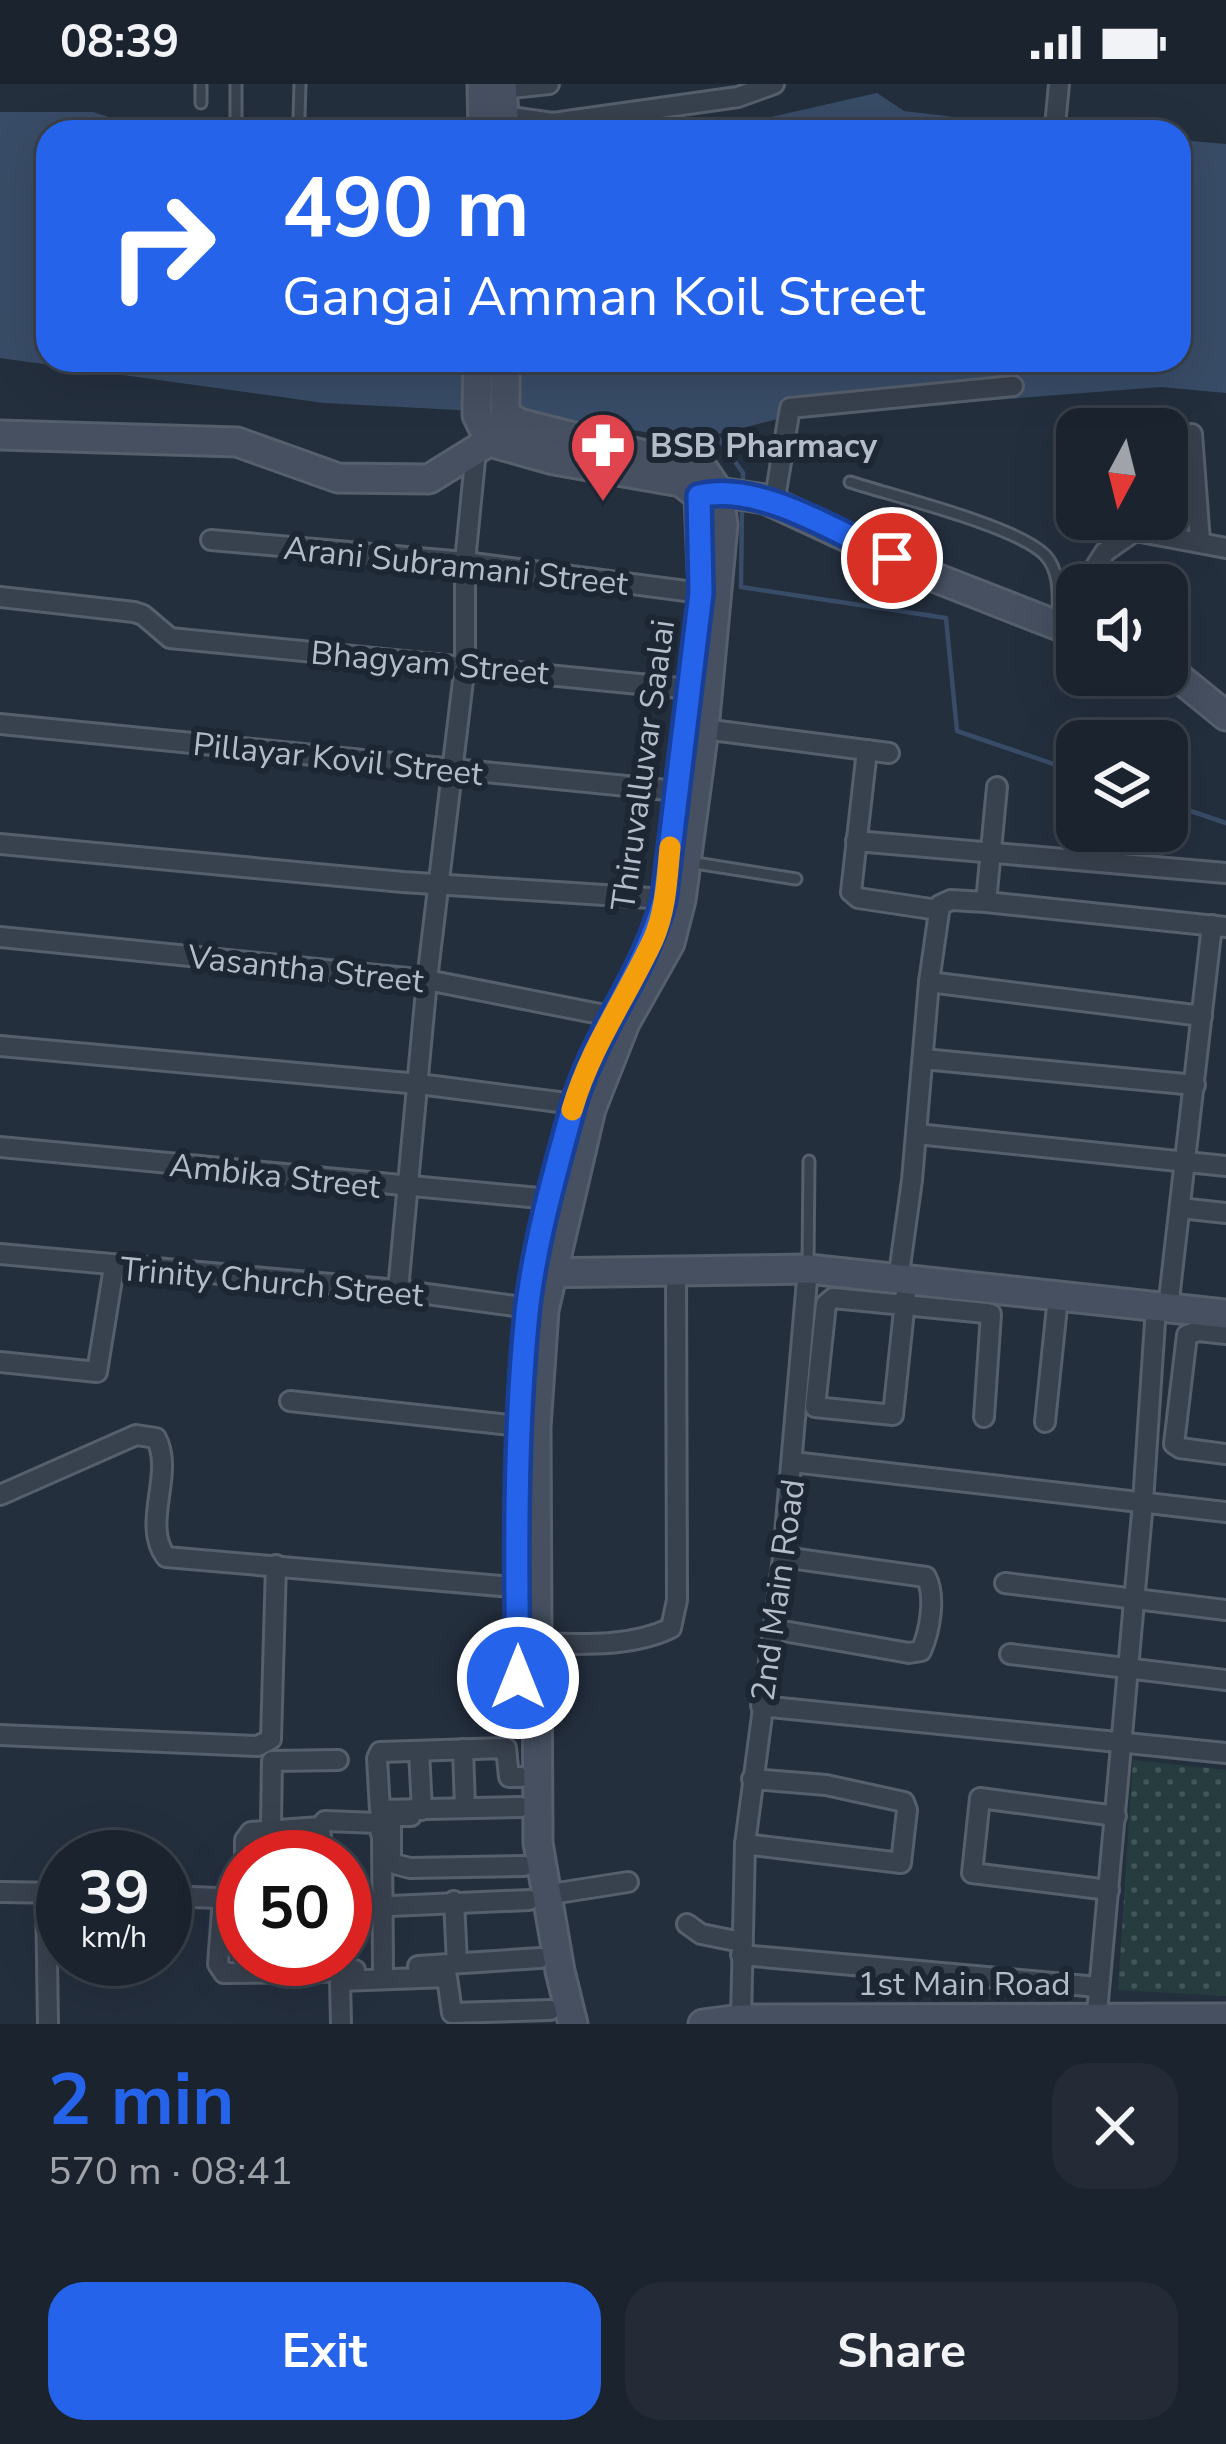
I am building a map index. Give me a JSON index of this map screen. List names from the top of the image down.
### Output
{
  "streets": {
    "main road": ["Thiruvalluvar Saalai", "1st Main Road"],
    "street": [
      "Arani Subramani Street",
      "Bhagyam Street",
      "Pillayar Kovil Street",
      "Vasantha Street",
      "Ambika Street",
      "Trinity Church Street",
      "2nd Main Road"
    ]
  },
  "crossings": [
    ["Arani Subramani Street", "Thiruvalluvar Saalai"],
    ["Bhagyam Street", "Thiruvalluvar Saalai"],
    ["Pillayar Kovil Street", "Thiruvalluvar Saalai"],
    ["Thiruvalluvar Saalai", "Vasantha Street"],
    ["Thiruvalluvar Saalai", "Ambika Street"],
    ["Thiruvalluvar Saalai", "Trinity Church Street"],
    ["2nd Main Road", "1st Main Road"]
  ],
  "places": {
    "pharmacy": ["BSB Pharmacy"]
  },
  "north": "bottom",
  "page": {
    "status": "08:39",
    "turn": ["490 m", "Gangai Amman Koil Street"],
    "speed": "39 km/h",
    "limit": "50",
    "heading": ["2 min", "570 m · 08:41"],
    "buttons": ["Exit", "Share"]
  }
}
